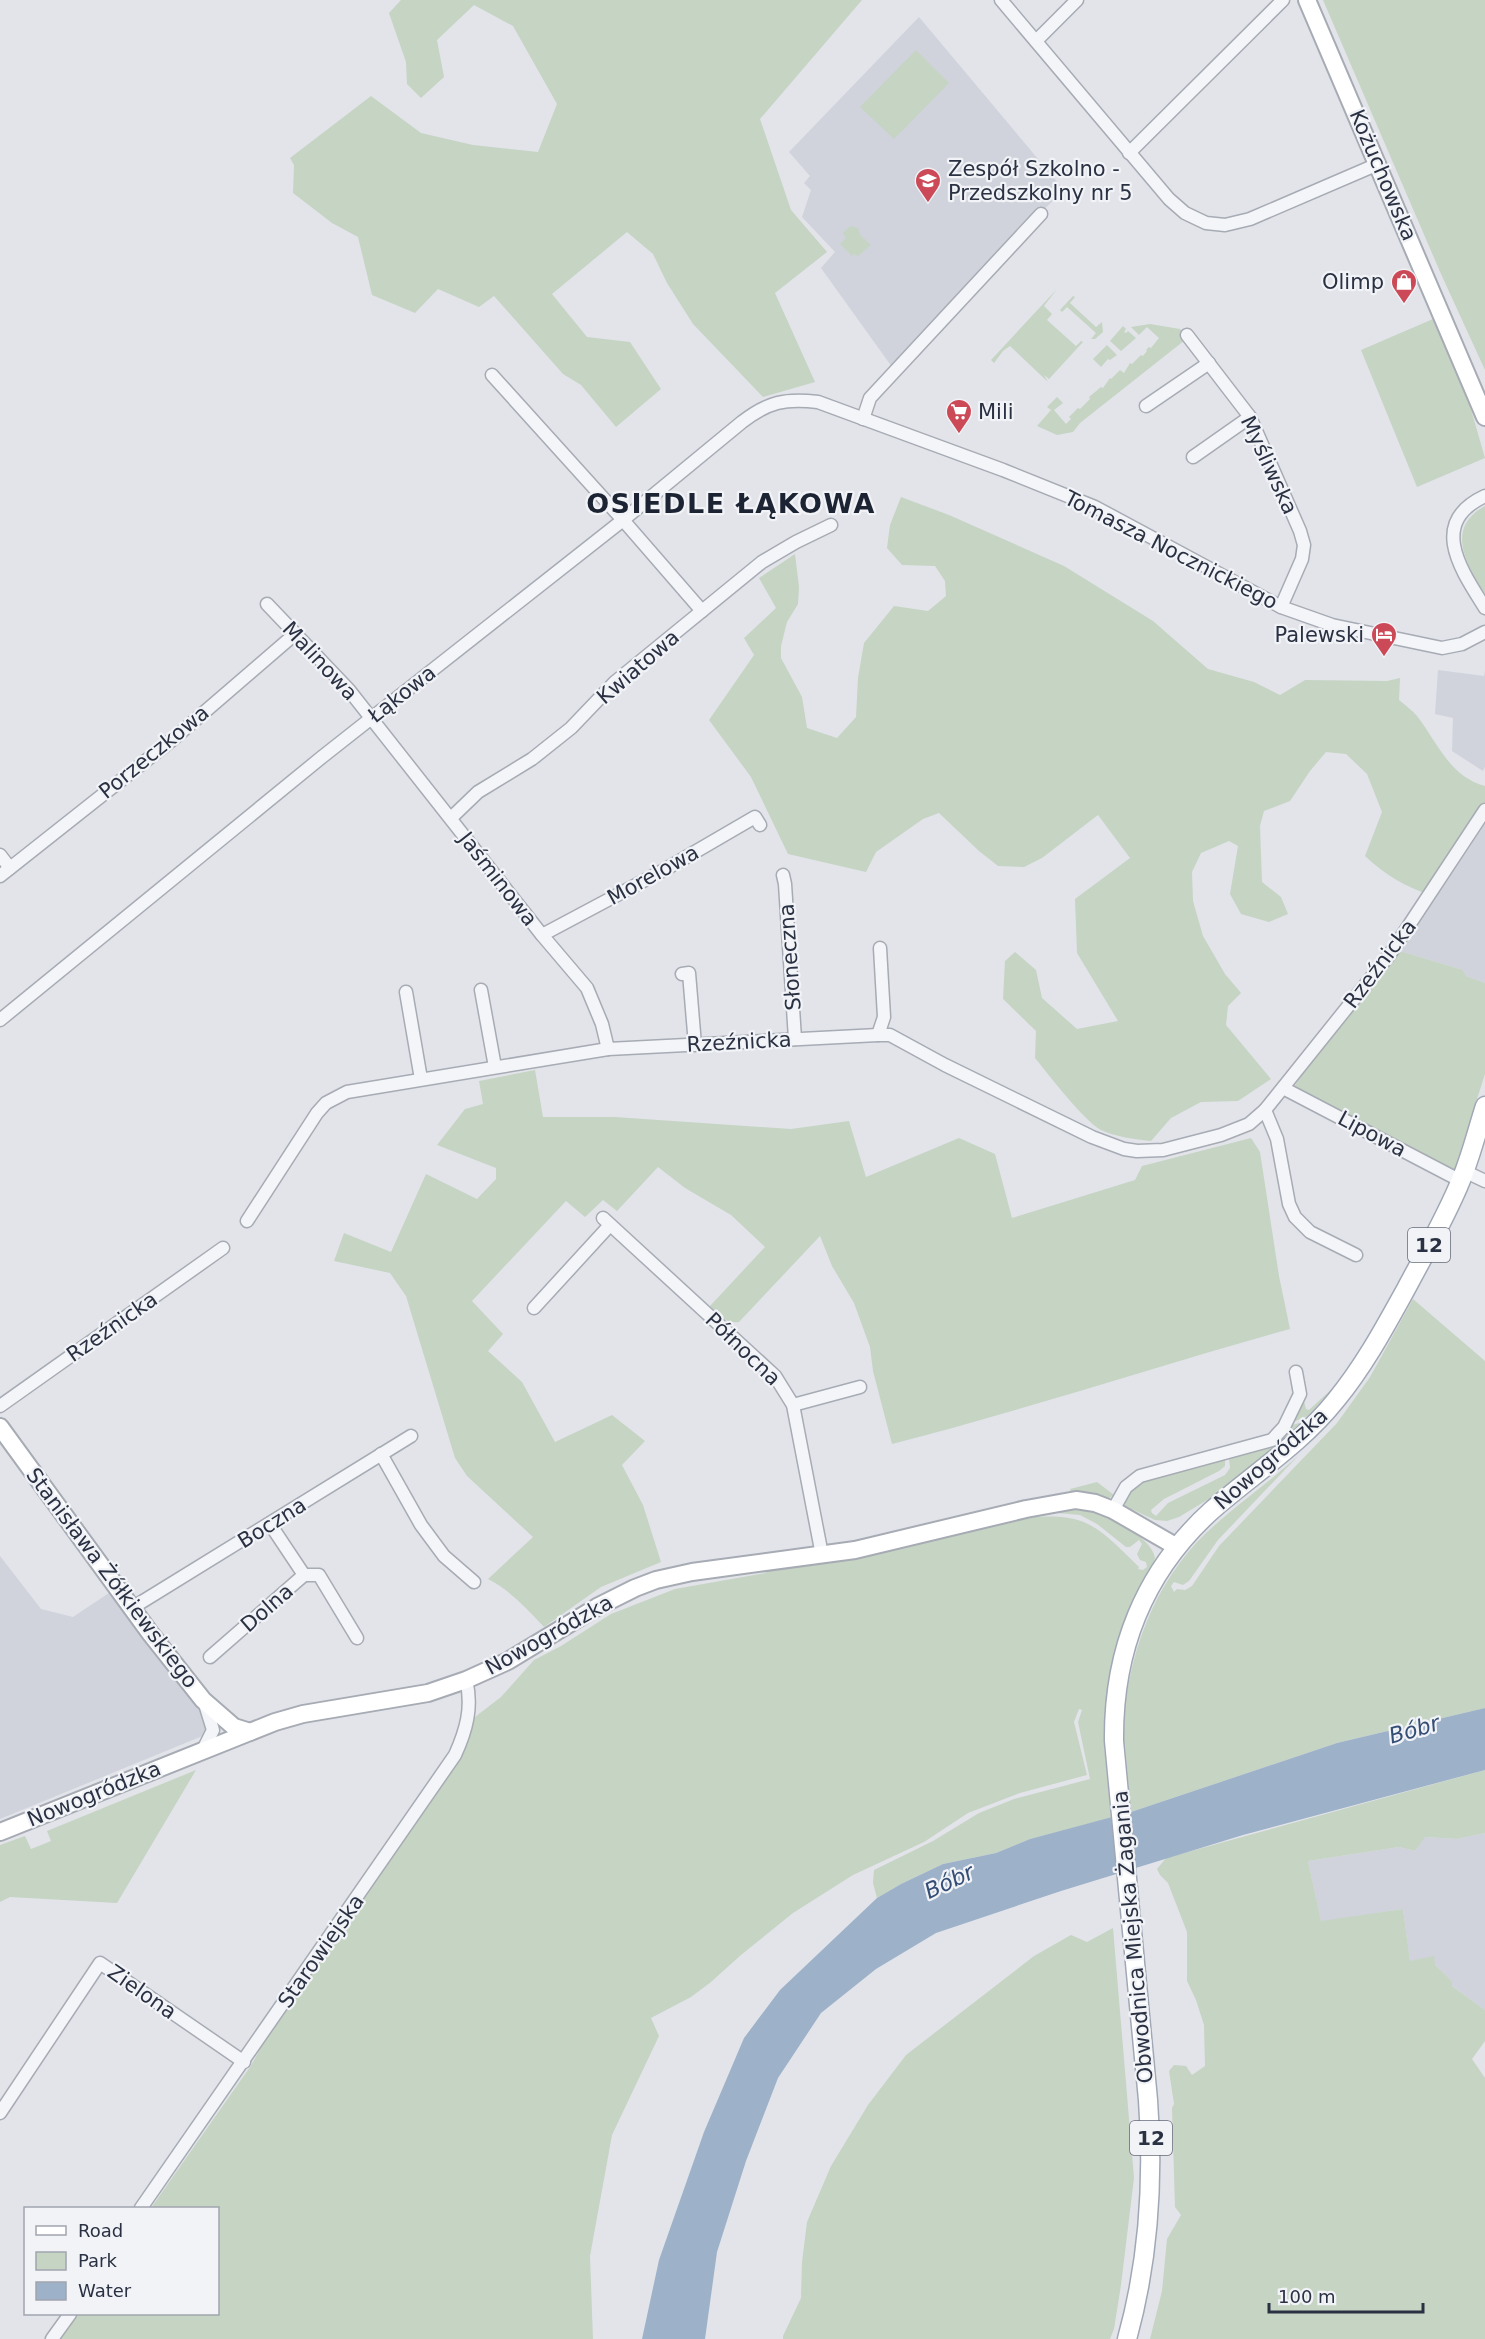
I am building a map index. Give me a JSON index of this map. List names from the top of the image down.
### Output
{
  "streets": {
    "main road": [
      "Kożuchowska",
      "12",
      "Nowogródzka",
      "Stanisława Żółkiewskiego",
      "Obwodnica Miejska Żagania"
    ],
    "street": [
      "Myśliwska",
      "Tomasza Nocznickiego",
      "Malinowa",
      "Kwiatowa",
      "Łąkowa",
      "Porzeczkowa",
      "Morelowa",
      "Jaśminowa",
      "Słoneczna",
      "Rzeźnicka",
      "Lipowa",
      "Północna",
      "Boczna",
      "Dolna",
      "Starowiejska",
      "Zielona"
    ]
  },
  "crossings": [
    ["Myśliwska", "Tomasza Nocznickiego"],
    ["Tomasza Nocznickiego", "Łąkowa"],
    ["Malinowa", "Łąkowa"],
    ["Malinowa", "Porzeczkowa"],
    ["Malinowa", "Jaśminowa"],
    ["Kwiatowa", "Jaśminowa"],
    ["Łąkowa", "Jaśminowa"],
    ["Morelowa", "Jaśminowa"],
    ["Jaśminowa", "Rzeźnicka"],
    ["Słoneczna", "Rzeźnicka"],
    ["Rzeźnicka", "Lipowa"],
    ["Lipowa", "Nowogródzka"],
    ["Północna", "Nowogródzka"],
    ["Nowogródzka", "Stanisława Żółkiewskiego"],
    ["Nowogródzka", "Obwodnica Miejska Żagania"],
    ["Nowogródzka", "Starowiejska"],
    ["Boczna", "Stanisława Żółkiewskiego"],
    ["Boczna", "Dolna"],
    ["Starowiejska", "Zielona"]
  ],
  "districts": ["OSIEDLE ŁĄKOWA"],
  "water": ["Bóbr"],
  "places": {
    "school or university": ["Zespół Szkolno - Przedszkolny nr 5"],
    "shop": ["Olimp"],
    "supermarket": ["Mili"],
    "hotel": ["Palewski"]
  },
  "legend": ["Road", "Park", "Water"],
  "scale_bar": "100 m"
}
